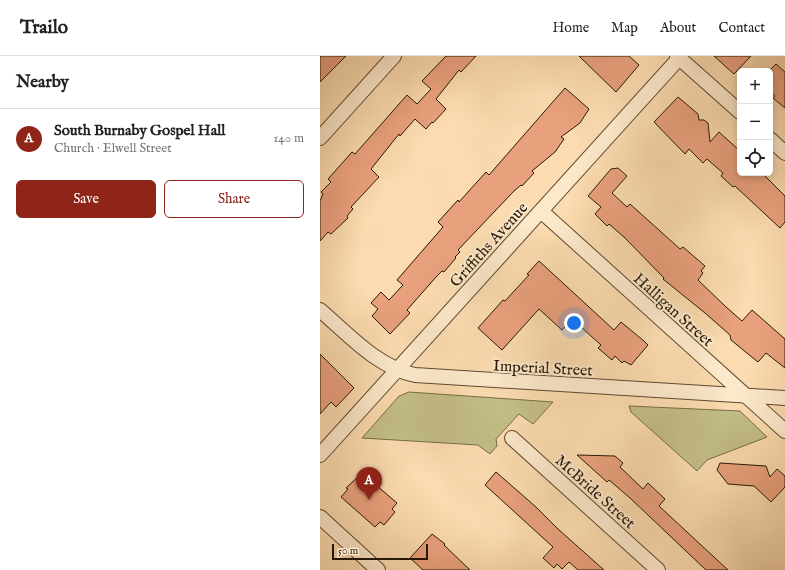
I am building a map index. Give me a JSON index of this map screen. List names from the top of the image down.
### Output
{
  "streets": {
    "street": [
      "Griffiths Avenue",
      "Halligan Street",
      "Imperial Street",
      "McBride Street"
    ]
  },
  "crossings": [
    ["Griffiths Avenue", "Halligan Street"],
    ["Griffiths Avenue", "Imperial Street"],
    ["Halligan Street", "Imperial Street"]
  ],
  "scale_bar": "50 m",
  "page": {
    "header": "Trailo",
    "nav": [
      "Home",
      "Map",
      "About",
      "Contact"
    ],
    "heading": "Nearby",
    "map_buttons": ["+", "−"],
    "list": [
      {
        "mark": "A",
        "name": "South Burnaby Gospel Hall",
        "note": "Church · Elwell Street",
        "value": "140 m"
      }
    ],
    "buttons": ["Save", "Share"],
    "pins": "A",
    "scale": "50 m"
  }
}
